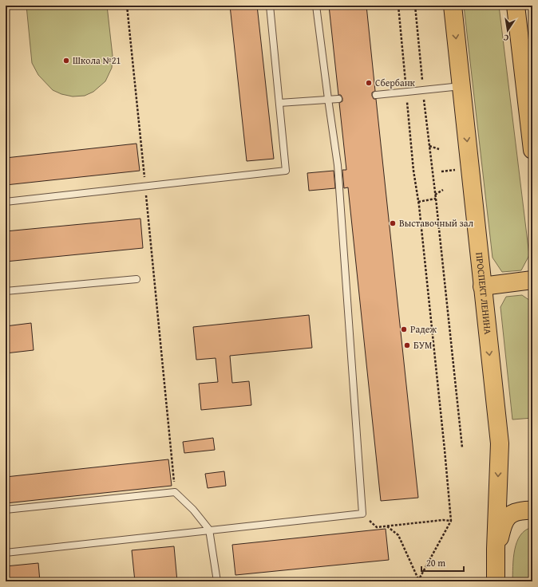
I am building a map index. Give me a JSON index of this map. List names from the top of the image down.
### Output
{
  "streets": {
    "main road": ["ПРОСПЕКТ ЛЕНИНА"]
  },
  "one_way": ["ПРОСПЕКТ ЛЕНИНА"],
  "places": [
    "Школа №21",
    "Сбербанк",
    "Выставочный зал",
    "Радеж",
    "БУМ"
  ],
  "scale_bar": "20 m",
  "north": "bottom"
}
